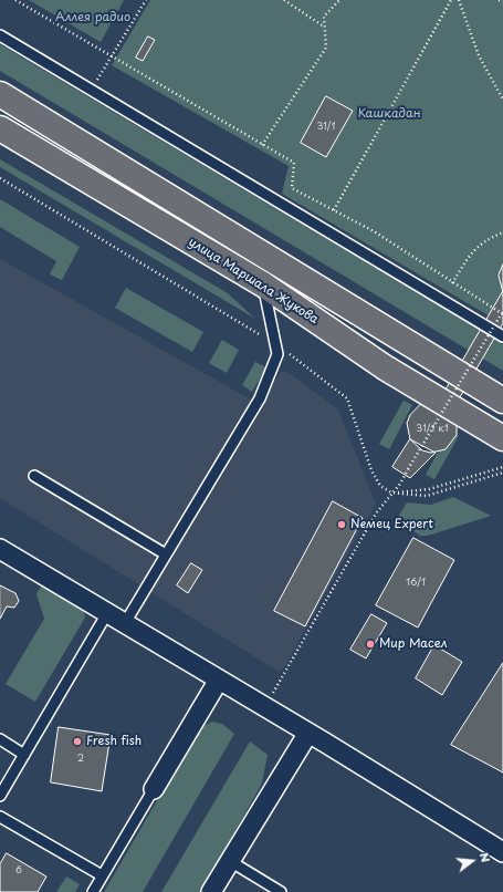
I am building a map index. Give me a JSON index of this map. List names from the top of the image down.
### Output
{
  "streets": {
    "main road": ["улица Маршала Жукова"]
  },
  "parks": ["Аллея радио", "Кашкадан"],
  "places": ["Nемец Expert", "Мир Масел", "Fresh fish"],
  "house_numbers": [
    "31/1",
    "31/1 к1",
    "16/1",
    "2",
    "6"
  ],
  "north": "right"
}
